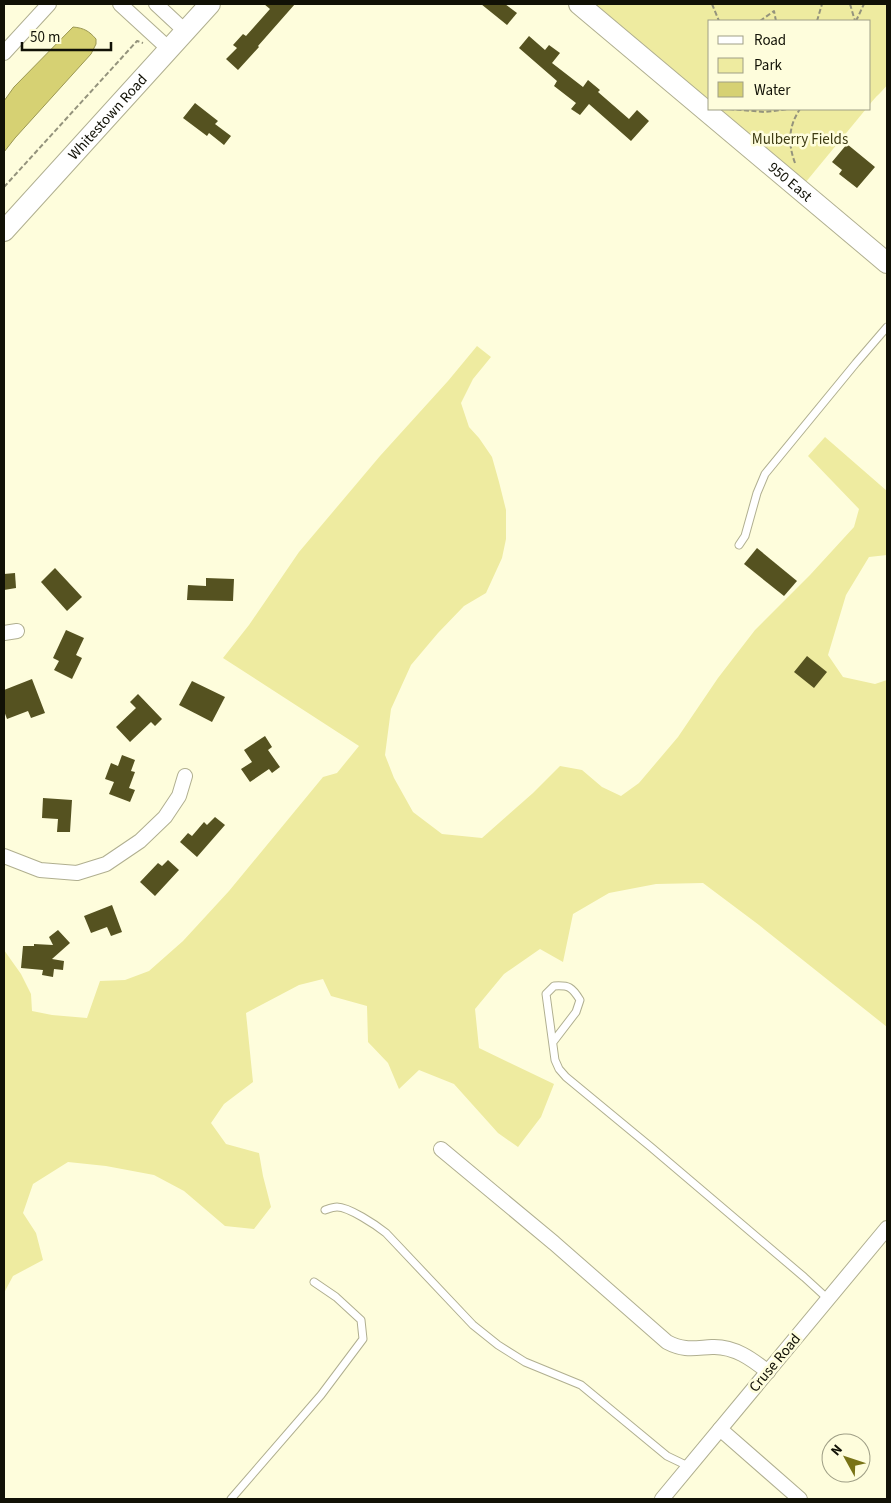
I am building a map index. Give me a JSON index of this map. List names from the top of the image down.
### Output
{
  "streets": {
    "street": ["Whitestown Road", "950 East", "Cruse Road"]
  },
  "parks": ["Mulberry Fields"],
  "legend": ["Road", "Park", "Water"],
  "scale_bar": "50 m",
  "north": "top left"
}
